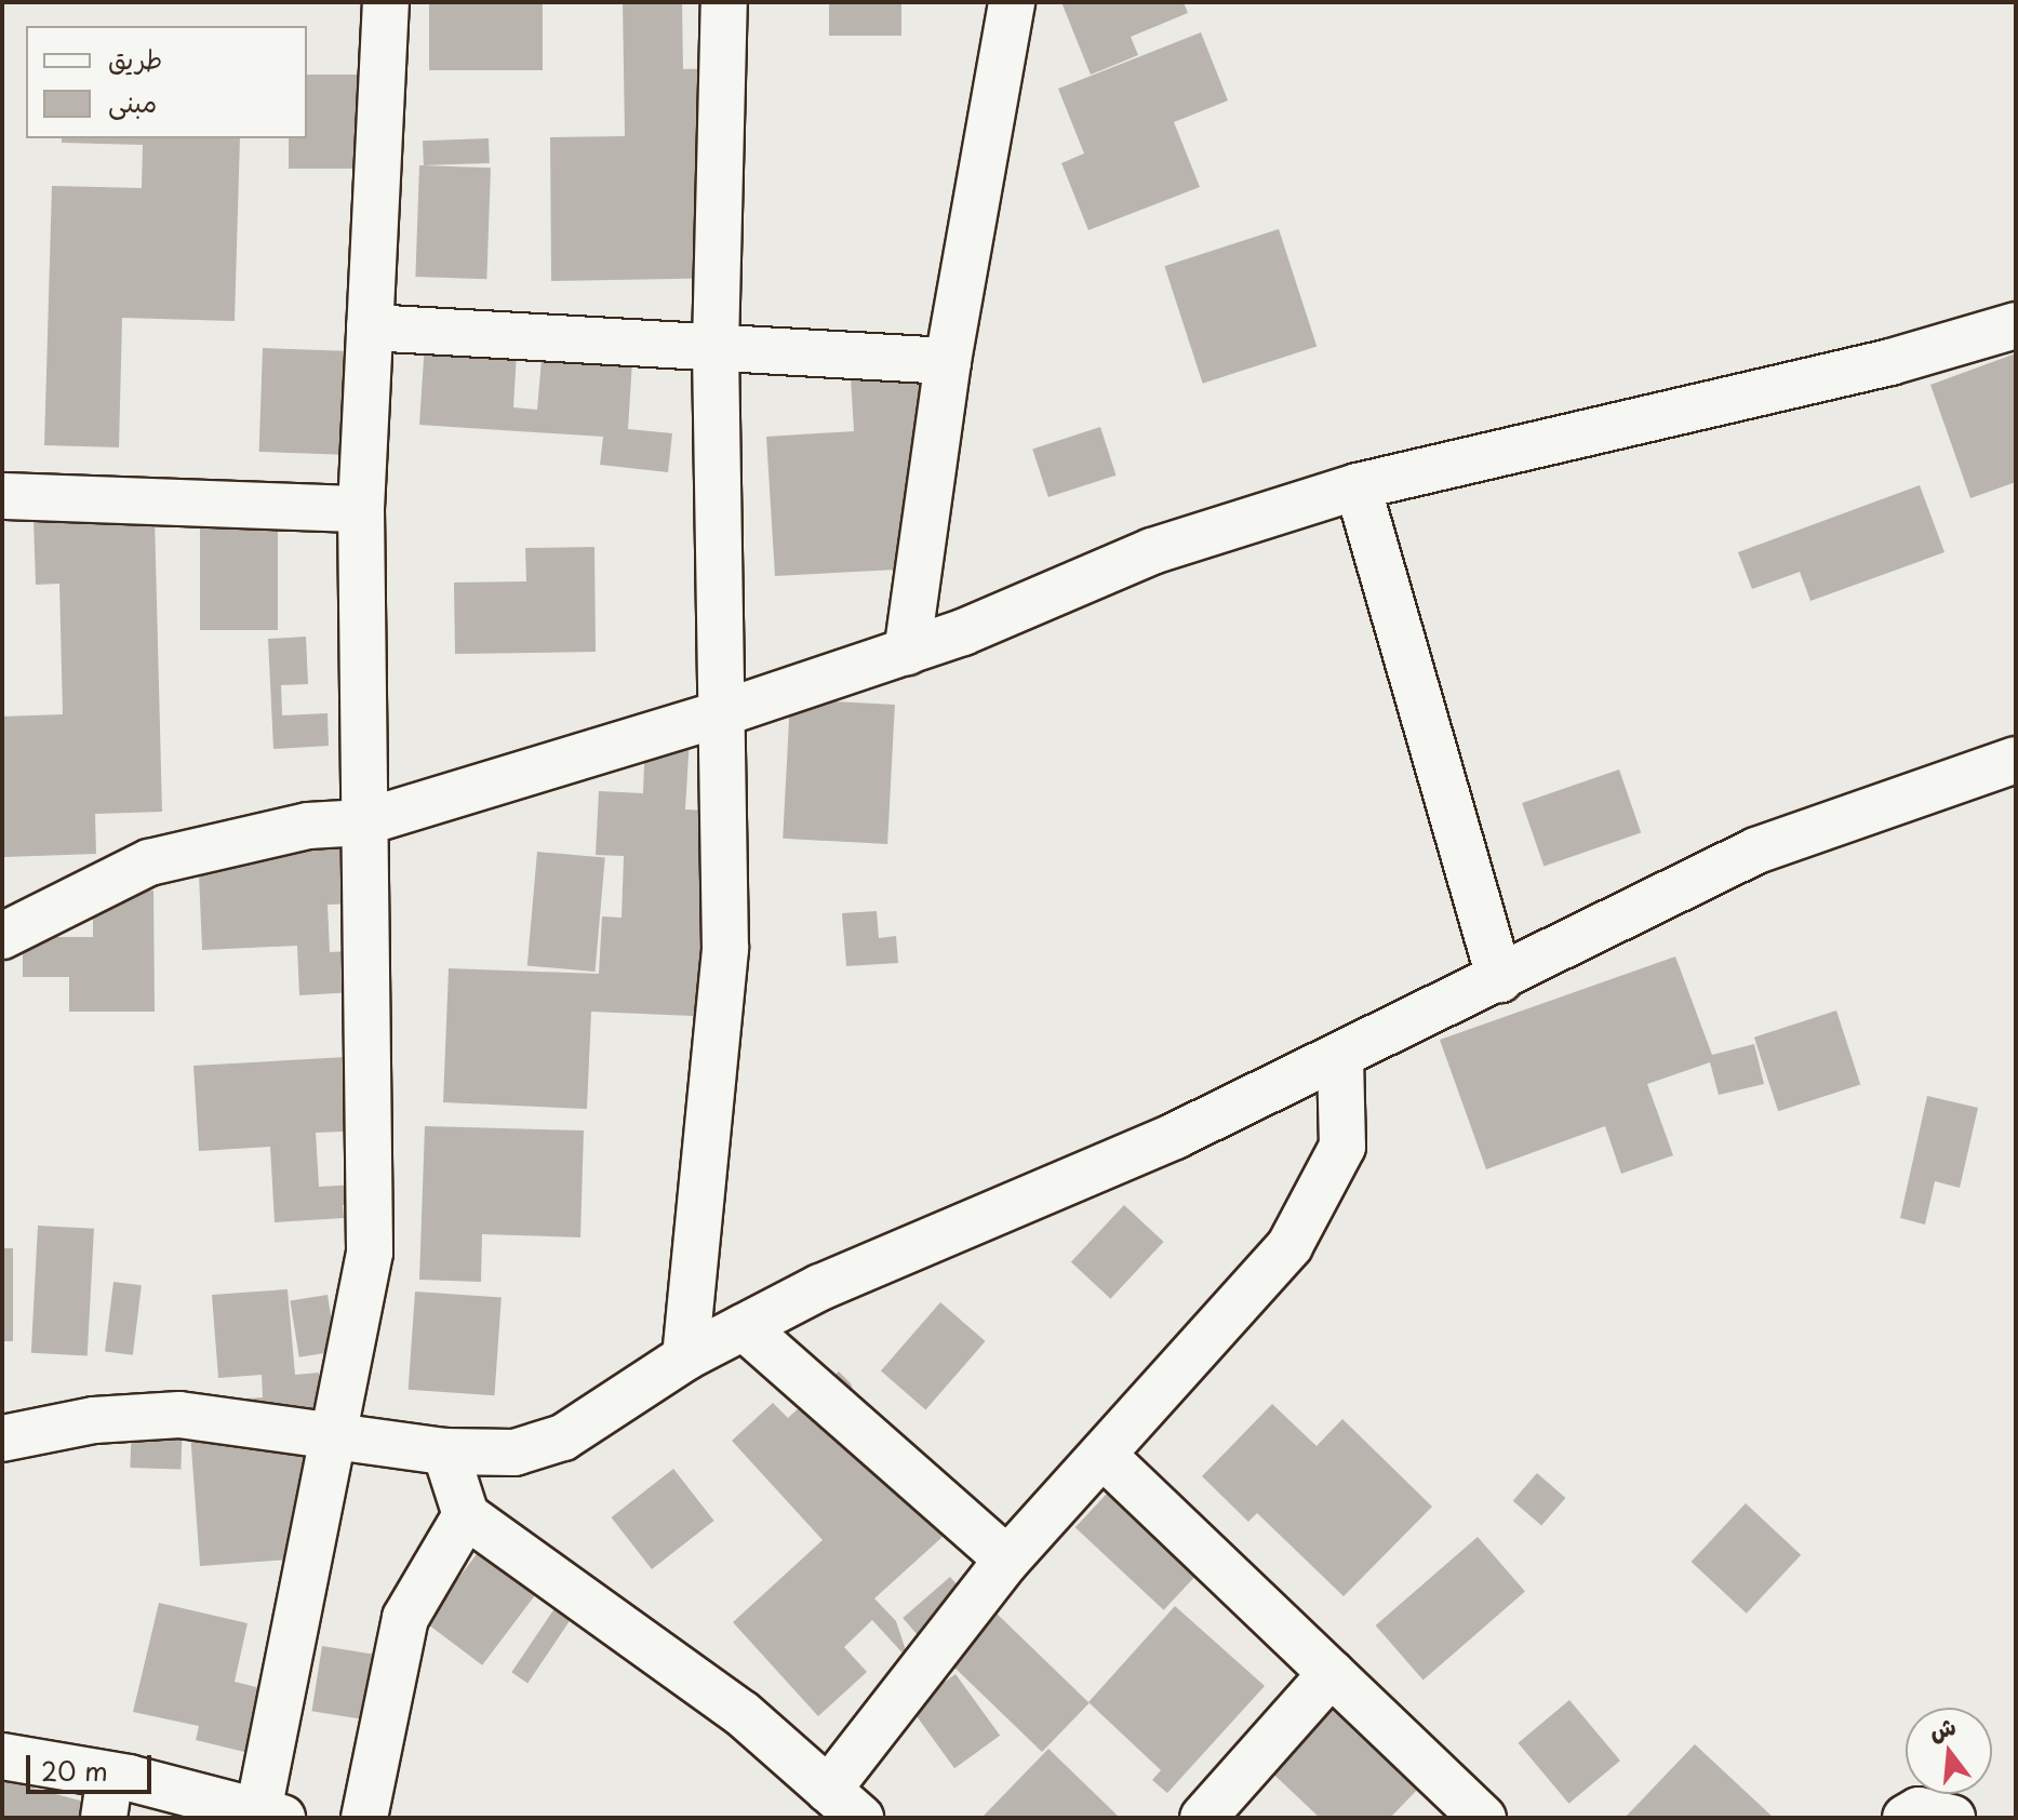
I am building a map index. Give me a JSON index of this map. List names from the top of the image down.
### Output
{
  "legend": ["طريق", "مبنى"],
  "scale_bar": "20 m",
  "north": "top"
}
